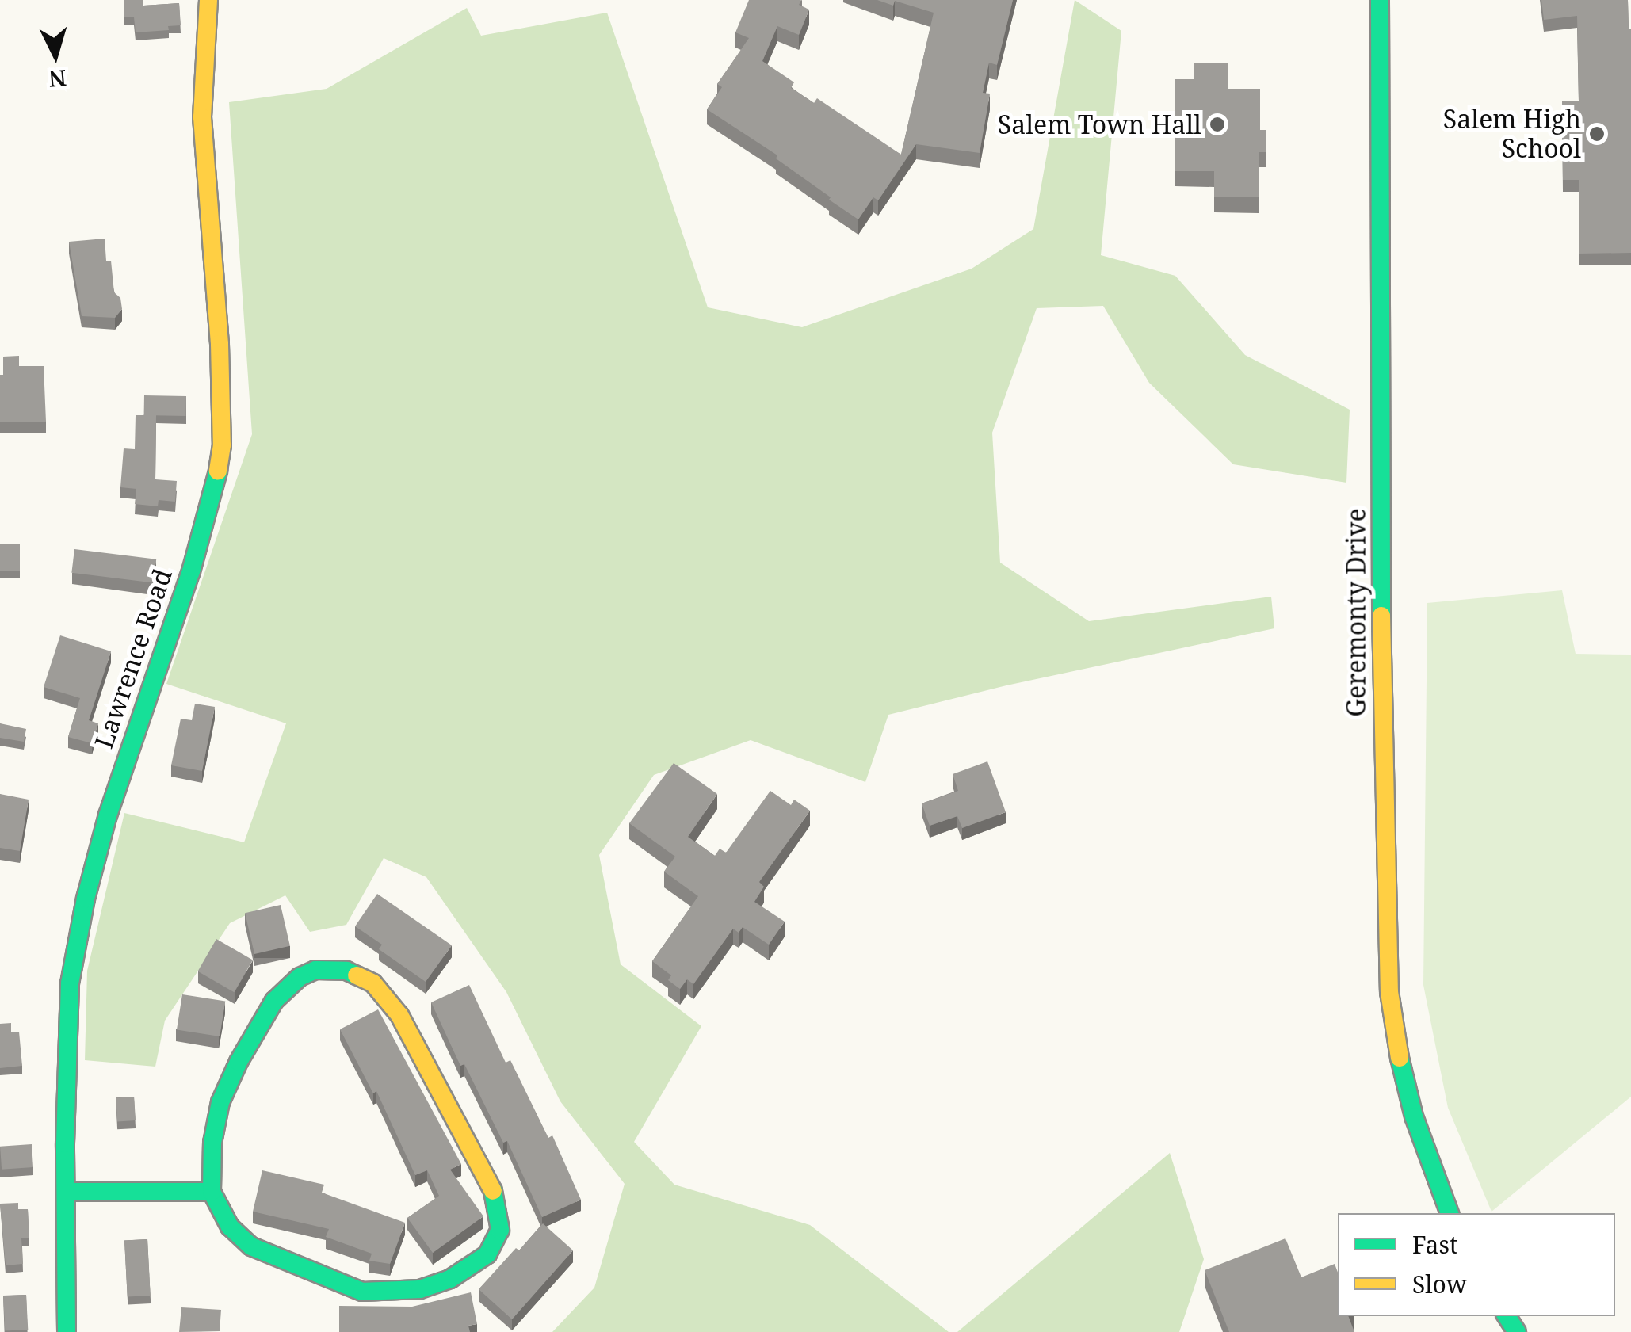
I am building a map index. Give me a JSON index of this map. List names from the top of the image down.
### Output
{
  "streets": {
    "street": ["Geremonty Drive", "Lawrence Road"]
  },
  "places": ["Salem Town Hall", "Salem High School"],
  "legend": ["Fast", "Slow"],
  "north": "bottom"
}
